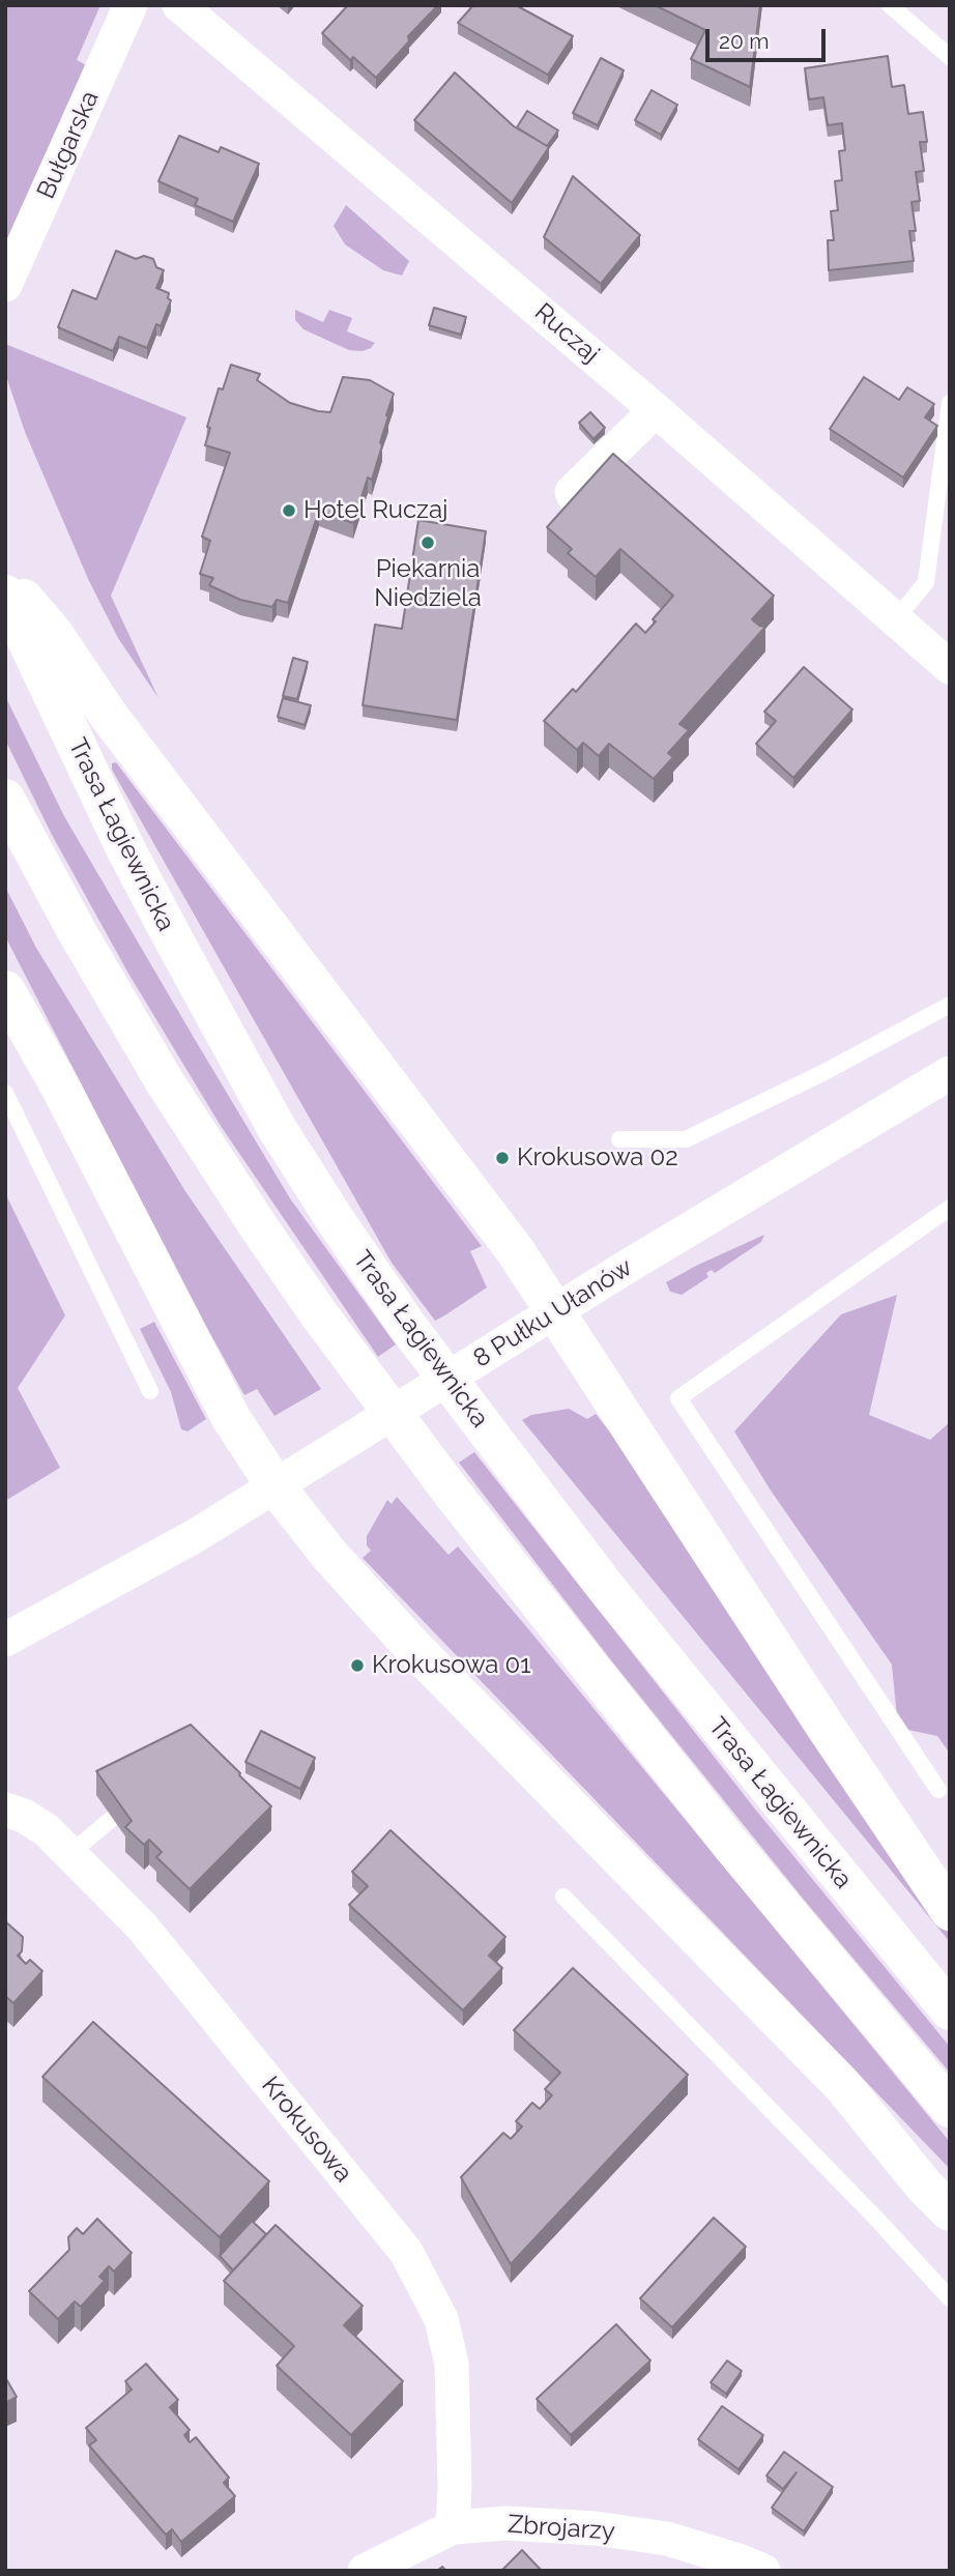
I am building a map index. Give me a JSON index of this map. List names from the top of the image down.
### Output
{
  "streets": {
    "main road": ["Trasa Łagiewnicka"],
    "street": [
      "Bułgarska",
      "Ruczaj",
      "8 Pułku Ułanów",
      "Krokusowa",
      "Zbrojarzy"
    ]
  },
  "crossings": [
    ["Krokusowa", "Zbrojarzy"]
  ],
  "places": [
    "Hotel Ruczaj",
    "Piekarnia Niedziela",
    "Krokusowa 02",
    "Krokusowa 01"
  ],
  "scale_bar": "20 m"
}
